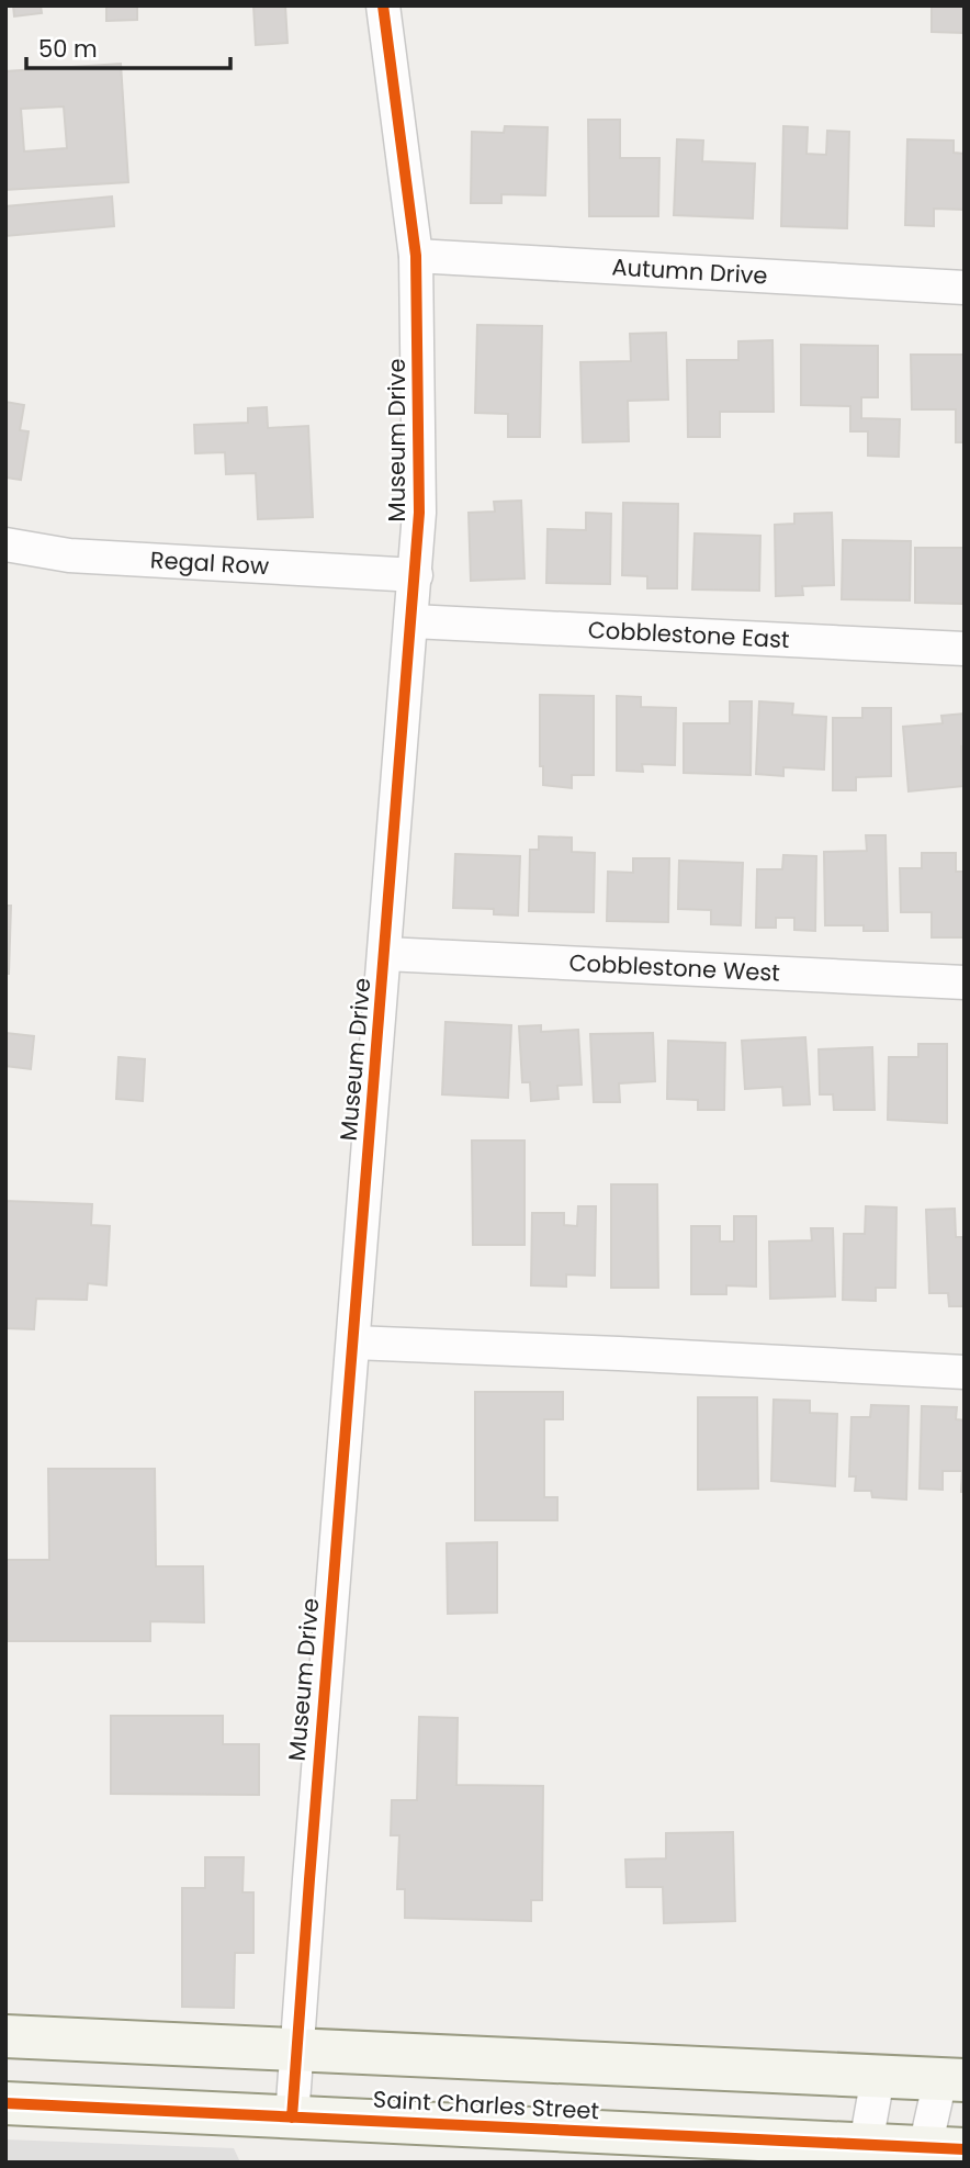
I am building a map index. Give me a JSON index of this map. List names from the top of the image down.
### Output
{
  "streets": {
    "street": [
      "Autumn Drive",
      "Museum Drive",
      "Regal Row",
      "Cobblestone East",
      "Cobblestone West",
      "Saint Charles Street"
    ]
  },
  "crossings": [
    ["Autumn Drive", "Museum Drive"],
    ["Museum Drive", "Regal Row"],
    ["Museum Drive", "Cobblestone East"],
    ["Museum Drive", "Cobblestone West"],
    ["Museum Drive", "Saint Charles Street"]
  ],
  "scale_bar": "50 m"
}
